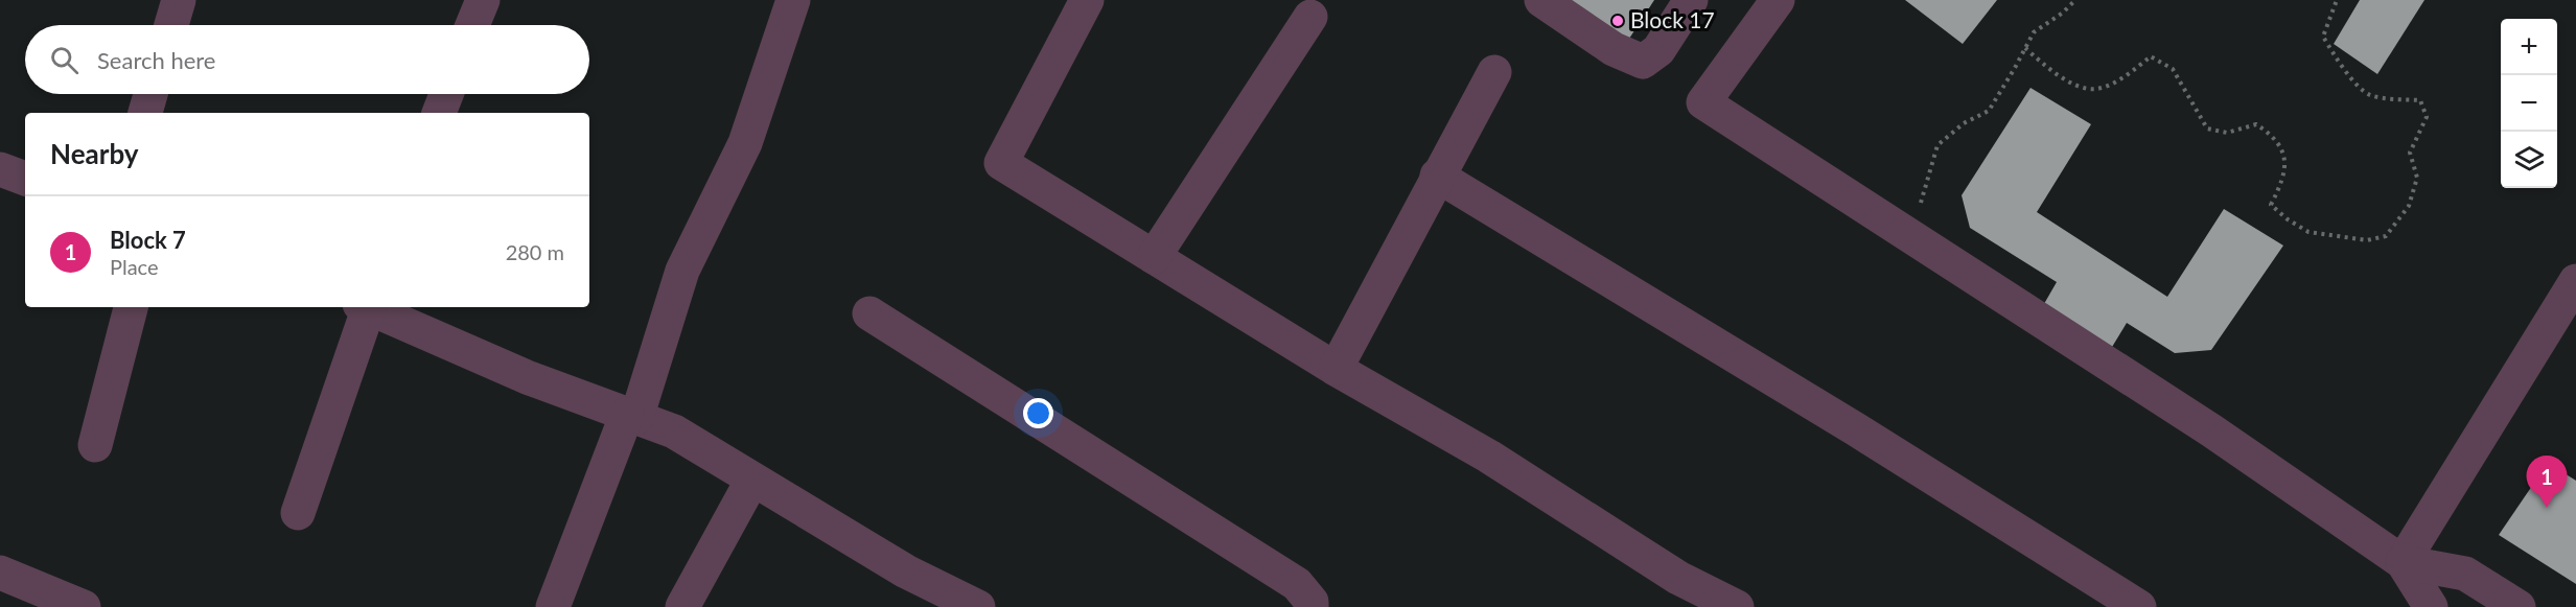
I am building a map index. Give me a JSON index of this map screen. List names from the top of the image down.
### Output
{
  "places": ["Block 17"],
  "page": {
    "map_buttons": ["+", "−"],
    "search": "Search here",
    "heading": "Nearby",
    "list": [
      {
        "mark": "1",
        "name": "Block 7",
        "note": "Place",
        "value": "280 m"
      }
    ],
    "pins": "1"
  }
}
